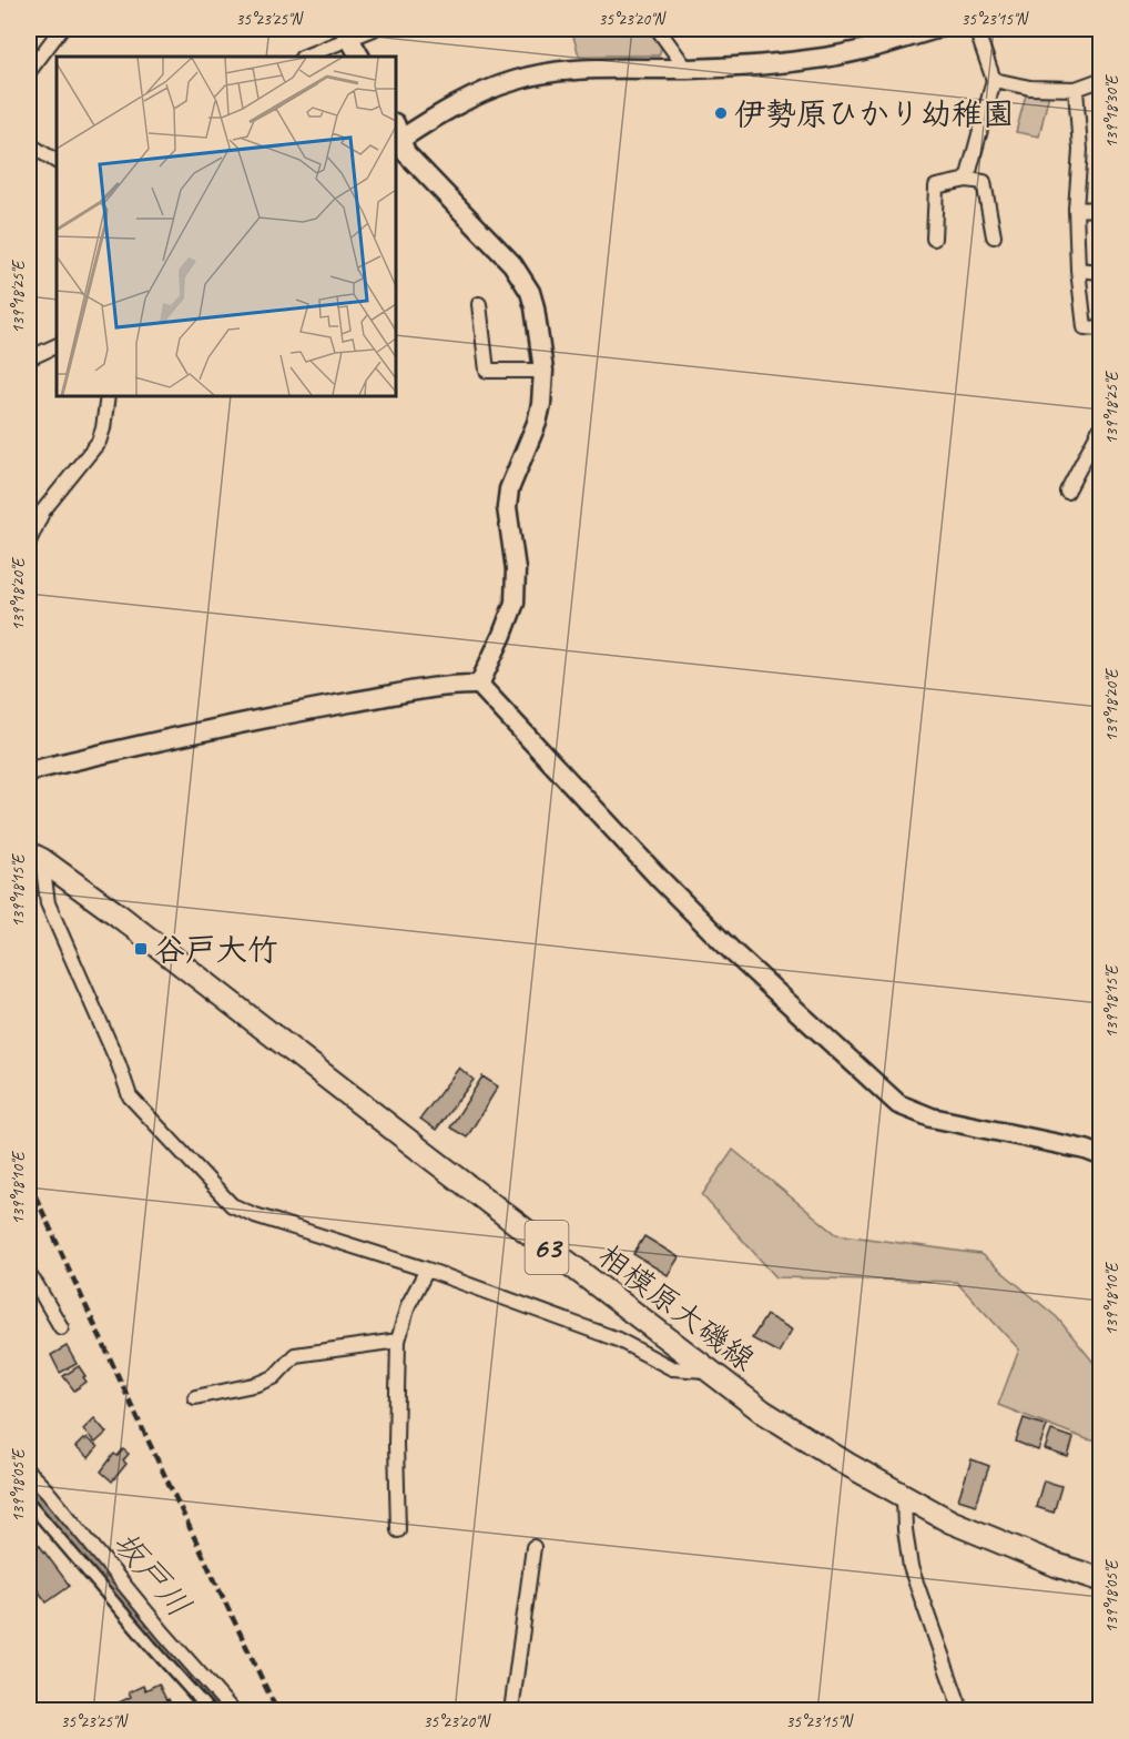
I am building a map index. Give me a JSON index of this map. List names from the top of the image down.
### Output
{
  "streets": {
    "main road": ["63", "相模原大磯線"]
  },
  "water": ["坂戸川"],
  "places": {
    "other": ["伊勢原ひかり幼稚園"],
    "transit": ["谷戸大竹"]
  },
  "coordinates": [
    "35°23'25\"N",
    "35°23'20\"N",
    "35°23'15\"N",
    "139°18'30\"E",
    "139°18'25\"E",
    "139°18'20\"E",
    "139°18'15\"E",
    "139°18'10\"E",
    "139°18'05\"E"
  ]
}
